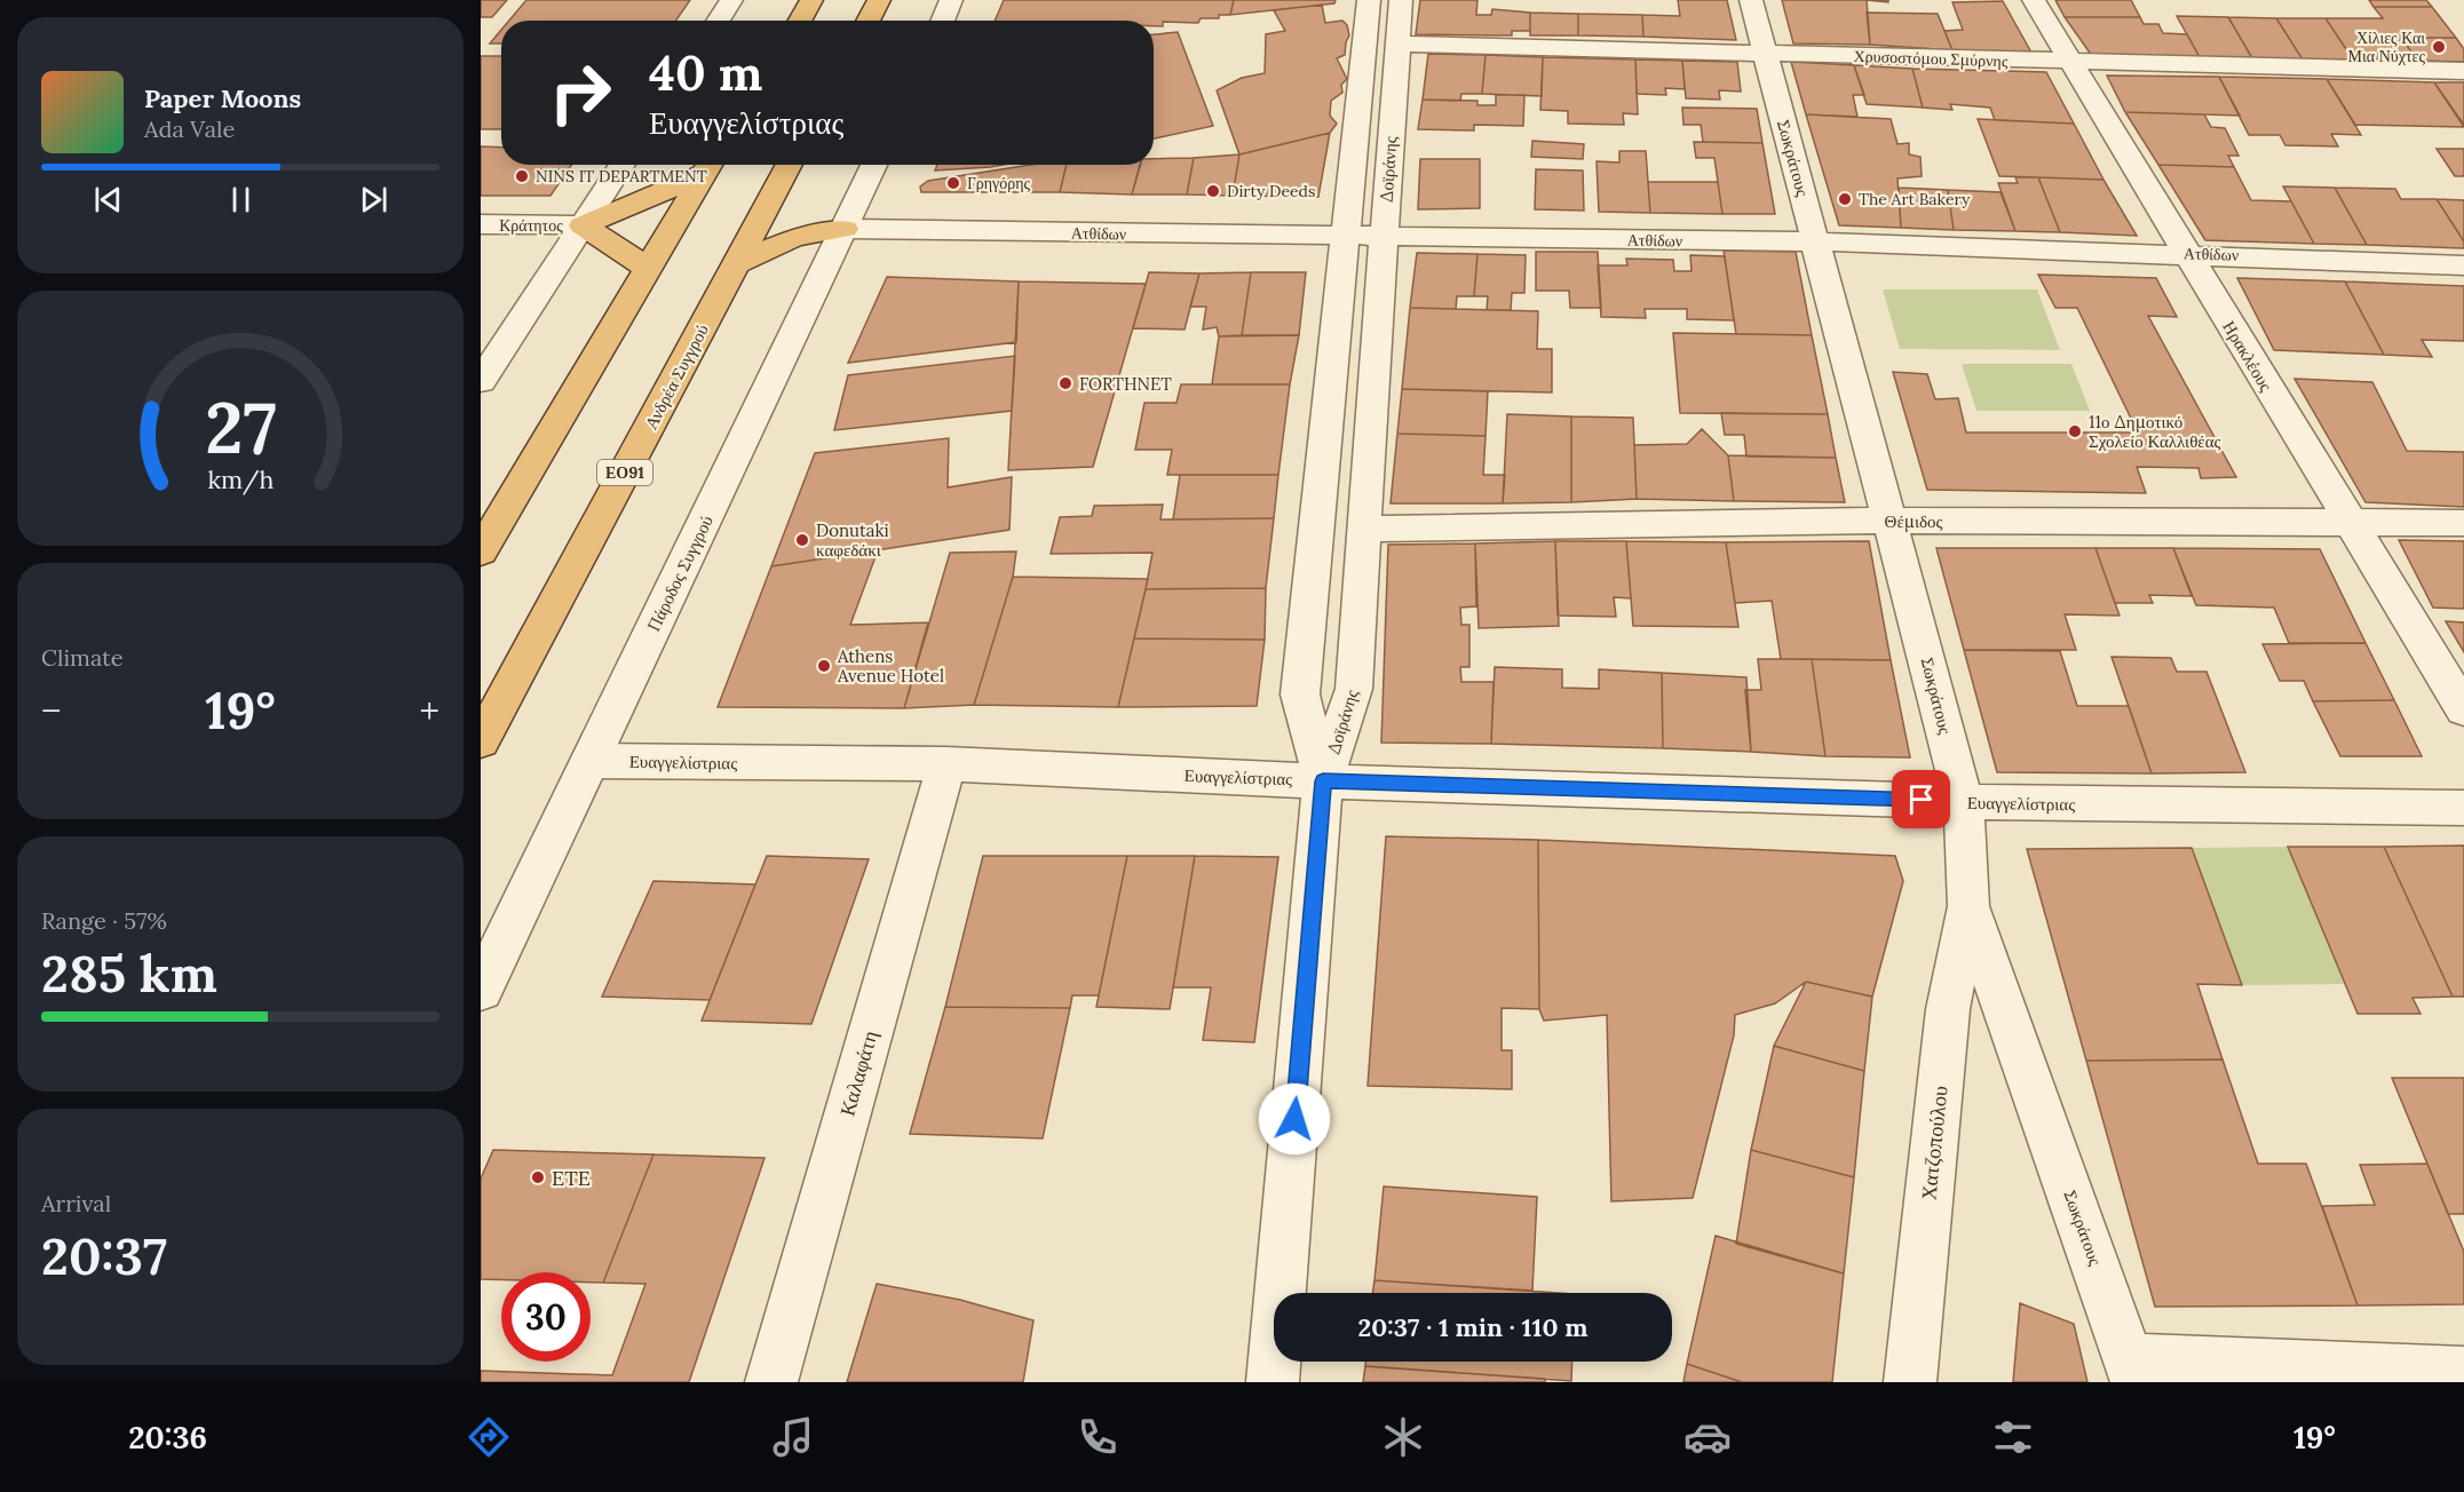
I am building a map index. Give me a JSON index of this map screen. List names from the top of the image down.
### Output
{
  "streets": {
    "highway": ["Ανδρέα Συγγρού", "ΕΟ91"],
    "street": [
      "Χρυσοστόμου Σμύρνης",
      "Σωκράτους",
      "Δοϊράνης",
      "Κράτητος",
      "Ατθίδων",
      "Ηρακλέους",
      "Θέμιδος",
      "Πάροδος Συγγρού",
      "Ευαγγελίστριας",
      "Καλαφάτη",
      "Χατζοπούλου"
    ]
  },
  "crossings": [
    ["Χρυσοστόμου Σμύρνης", "Σωκράτους"],
    ["Χρυσοστόμου Σμύρνης", "Δοϊράνης"],
    ["Χρυσοστόμου Σμύρνης", "Ηρακλέους"],
    ["Σωκράτους", "Ατθίδων"],
    ["Σωκράτους", "Θέμιδος"],
    ["Σωκράτους", "Ευαγγελίστριας"],
    ["Σωκράτους", "Χατζοπούλου"],
    ["Δοϊράνης", "Ατθίδων"],
    ["Δοϊράνης", "Θέμιδος"],
    ["Δοϊράνης", "Ευαγγελίστριας"],
    ["Ατθίδων", "Ηρακλέους"],
    ["Ατθίδων", "Πάροδος Συγγρού"],
    ["Ηρακλέους", "Θέμιδος"],
    ["Πάροδος Συγγρού", "Ευαγγελίστριας"],
    ["Ευαγγελίστριας", "Καλαφάτη"]
  ],
  "places": [
    "Χίλιες Και Μια Νύχτες",
    "NINS IT DEPARTMENT",
    "Γρηγόρης",
    "Dirty Deeds",
    "The Art Bakery",
    "FORTHNET",
    "11ο Δημοτικό Σχολείο Καλλιθέας",
    "Donutaki καφεδάκι",
    "Athens Avenue Hotel",
    "ETE"
  ],
  "page": {
    "turn": ["40 m", "Ευαγγελίστριας"],
    "song": ["Paper Moons", "Ada Vale"],
    "tile": [
      "Climate",
      ["Range · 57%", "285 km"],
      ["Arrival", "20:37"]
    ],
    "heat": ["−", "19°", "+"],
    "limit": "30",
    "trip": "20:37 · 1 min · 110 m",
    "tabs": ["20:36", "19°"],
    "gauge": ["27", "km/h"]
  }
}
